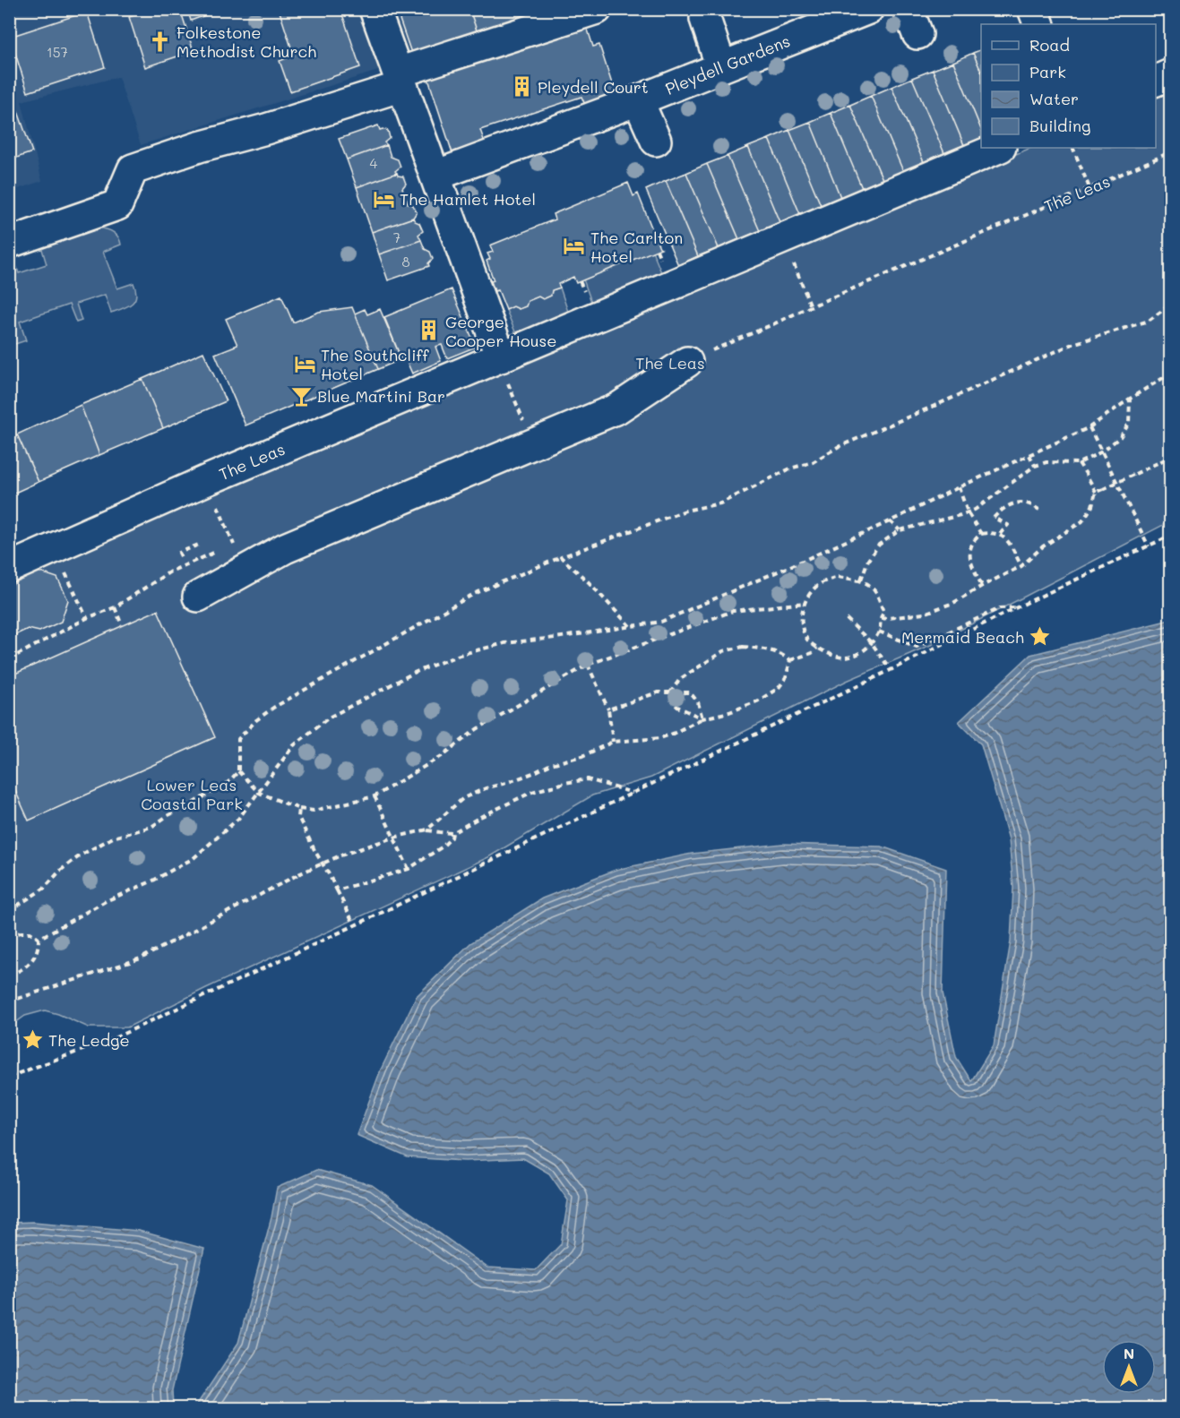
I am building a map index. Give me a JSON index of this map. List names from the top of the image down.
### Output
{
  "streets": {
    "street": ["Pleydell Gardens", "The Leas"]
  },
  "parks": ["The Leas", "Lower Leas Coastal Park"],
  "places": {
    "church": ["Folkestone Methodist Church"],
    "building": ["Pleydell Court", "George Cooper House"],
    "hotel": ["The Hamlet Hotel", "The Carlton Hotel", "The Southcliff Hotel"],
    "bar": ["Blue Martini Bar"],
    "place": ["Mermaid Beach", "The Ledge"]
  },
  "house_numbers": [
    "157",
    "4",
    "7",
    "8"
  ],
  "legend": [
    "Road",
    "Park",
    "Water",
    "Building"
  ],
  "north": "top"
}
